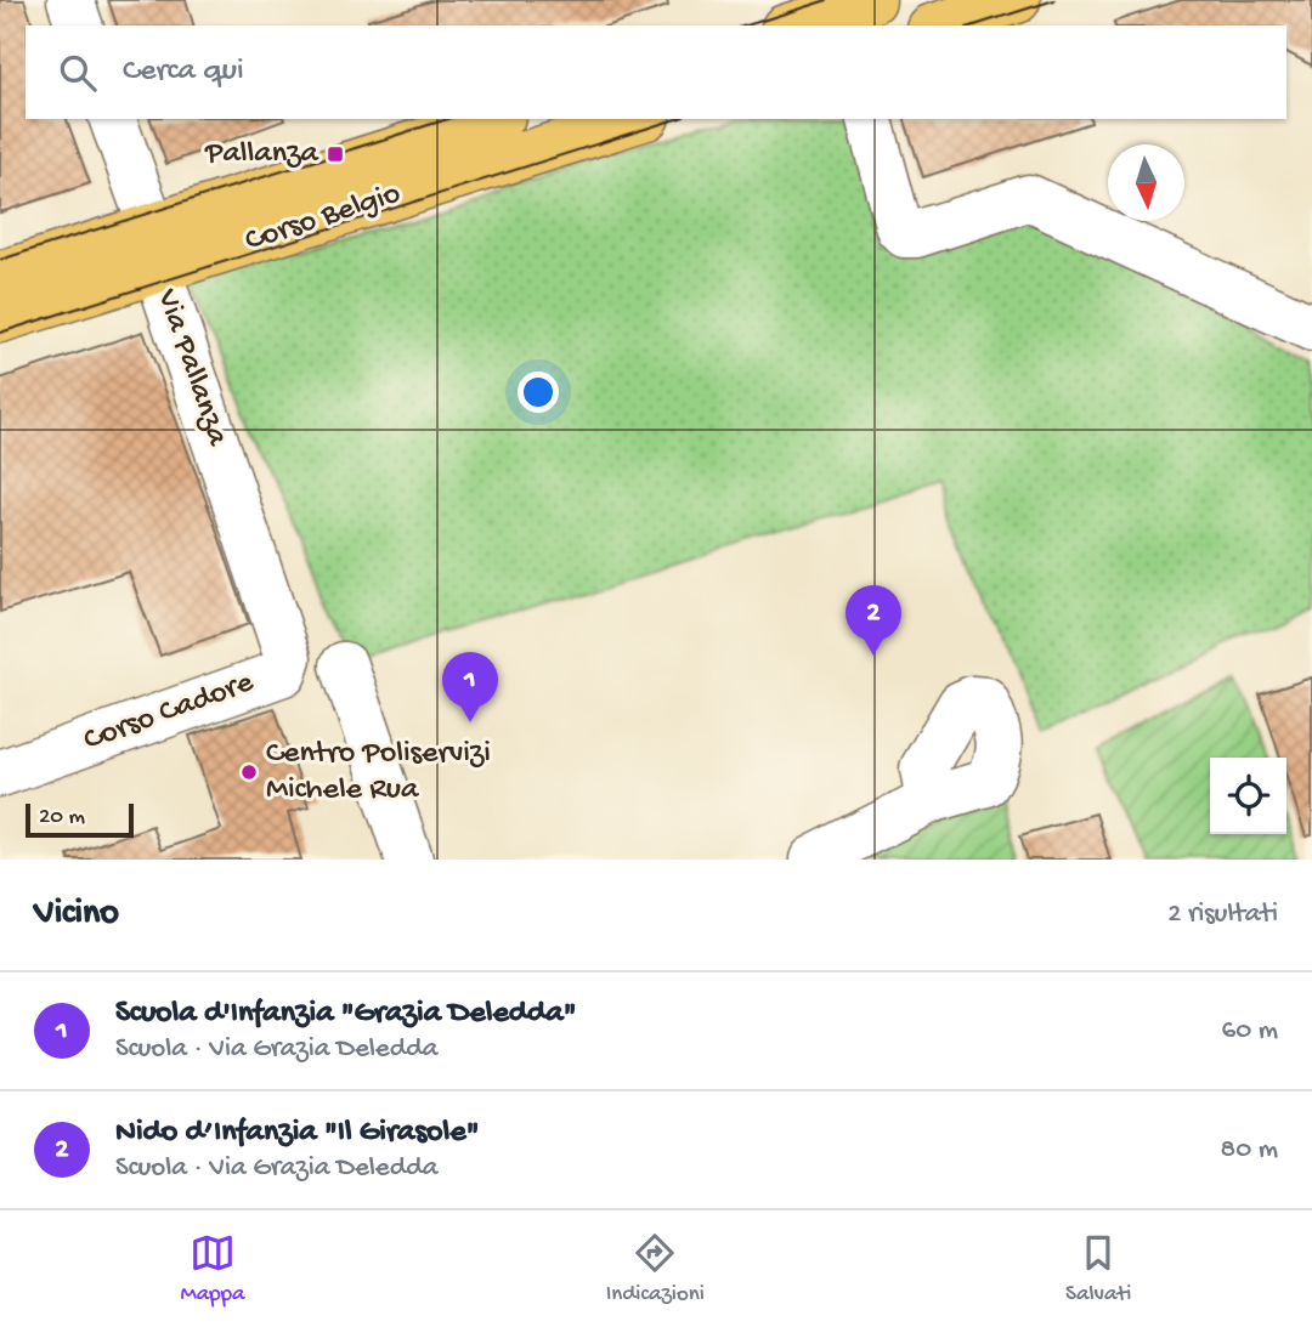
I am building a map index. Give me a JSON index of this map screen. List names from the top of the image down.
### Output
{
  "streets": {
    "main road": ["Corso Belgio"],
    "street": ["Via Pallanza", "Corso Cadore"]
  },
  "crossings": [
    ["Corso Belgio", "Via Pallanza"],
    ["Via Pallanza", "Corso Cadore"]
  ],
  "places": {
    "transit": ["Pallanza"],
    "other": ["Centro Poliservizi Michele Rua"]
  },
  "scale_bar": "20 m",
  "north": "bottom",
  "page": {
    "search": "Cerca qui",
    "pins": ["2", "1"],
    "scale": "20 m",
    "heading": ["Vicino", "2 risultati"],
    "list": [
      {
        "mark": "1",
        "name": "Scuola d'Infanzia \"Grazia Deledda\"",
        "note": "Scuola · Via Grazia Deledda",
        "value": "60 m"
      },
      {
        "mark": "2",
        "name": "Nido d’Infanzia \"Il Girasole\"",
        "note": "Scuola · Via Grazia Deledda",
        "value": "80 m"
      }
    ],
    "nav": ["Mappa", "Indicazioni", "Salvati"]
  }
}
